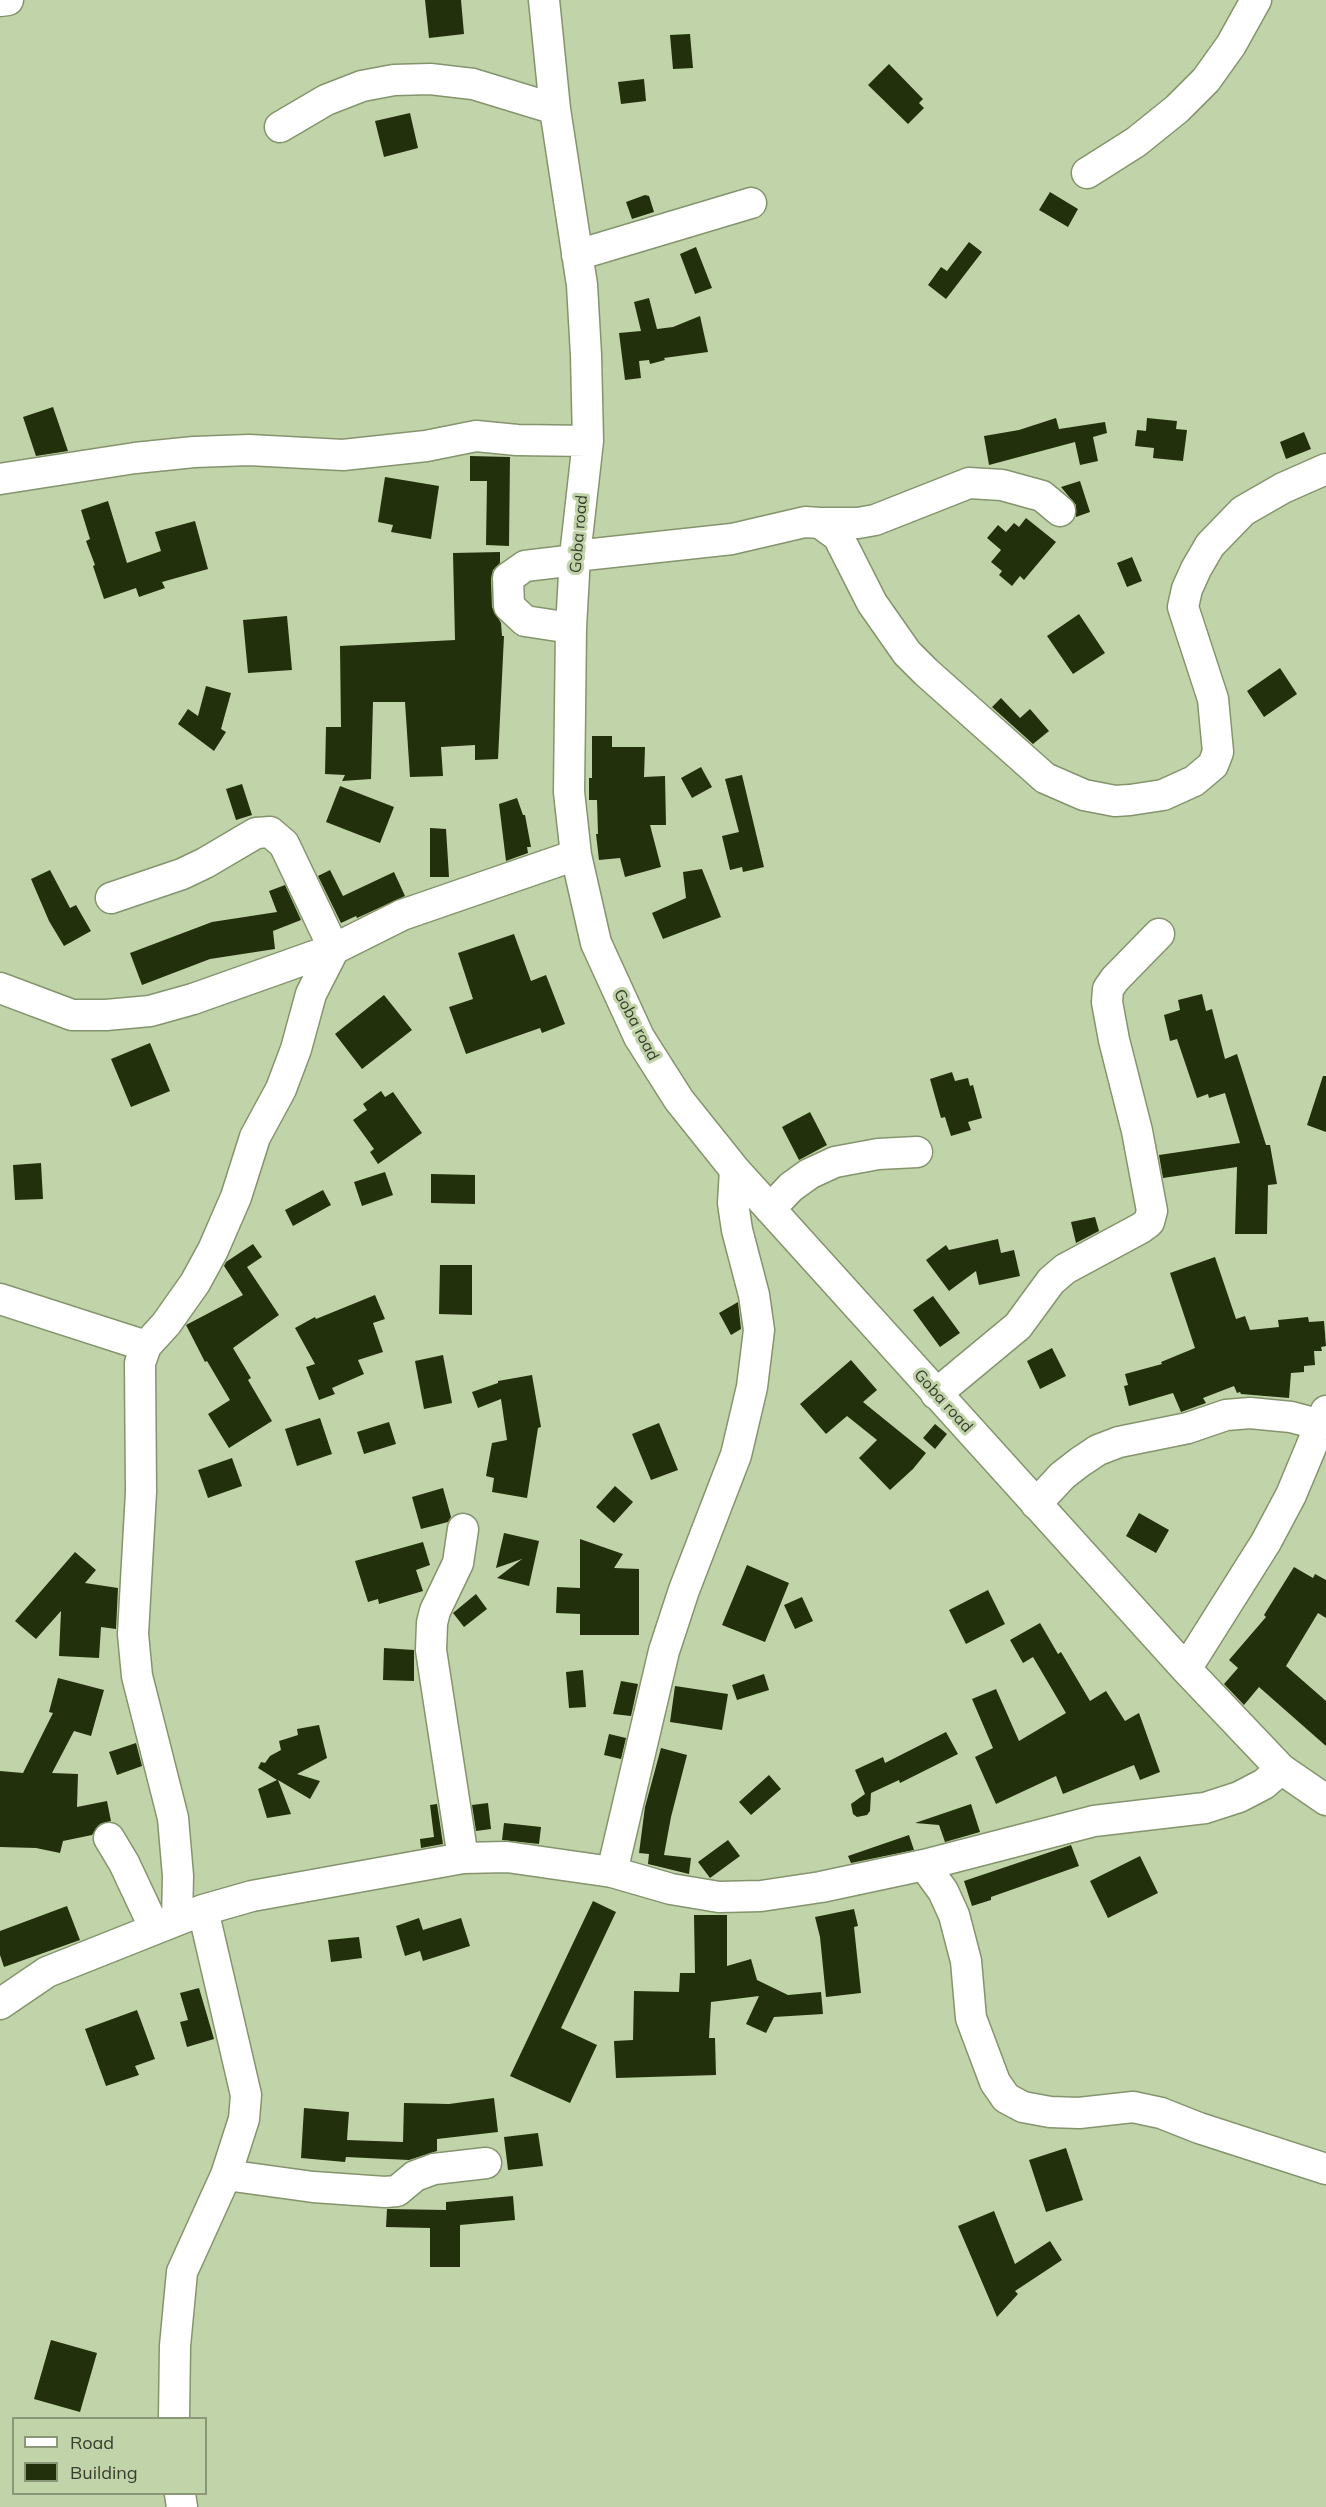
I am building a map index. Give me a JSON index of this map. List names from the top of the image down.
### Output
{
  "streets": {
    "street": ["Goba road"]
  },
  "legend": ["Road", "Building"]
}
